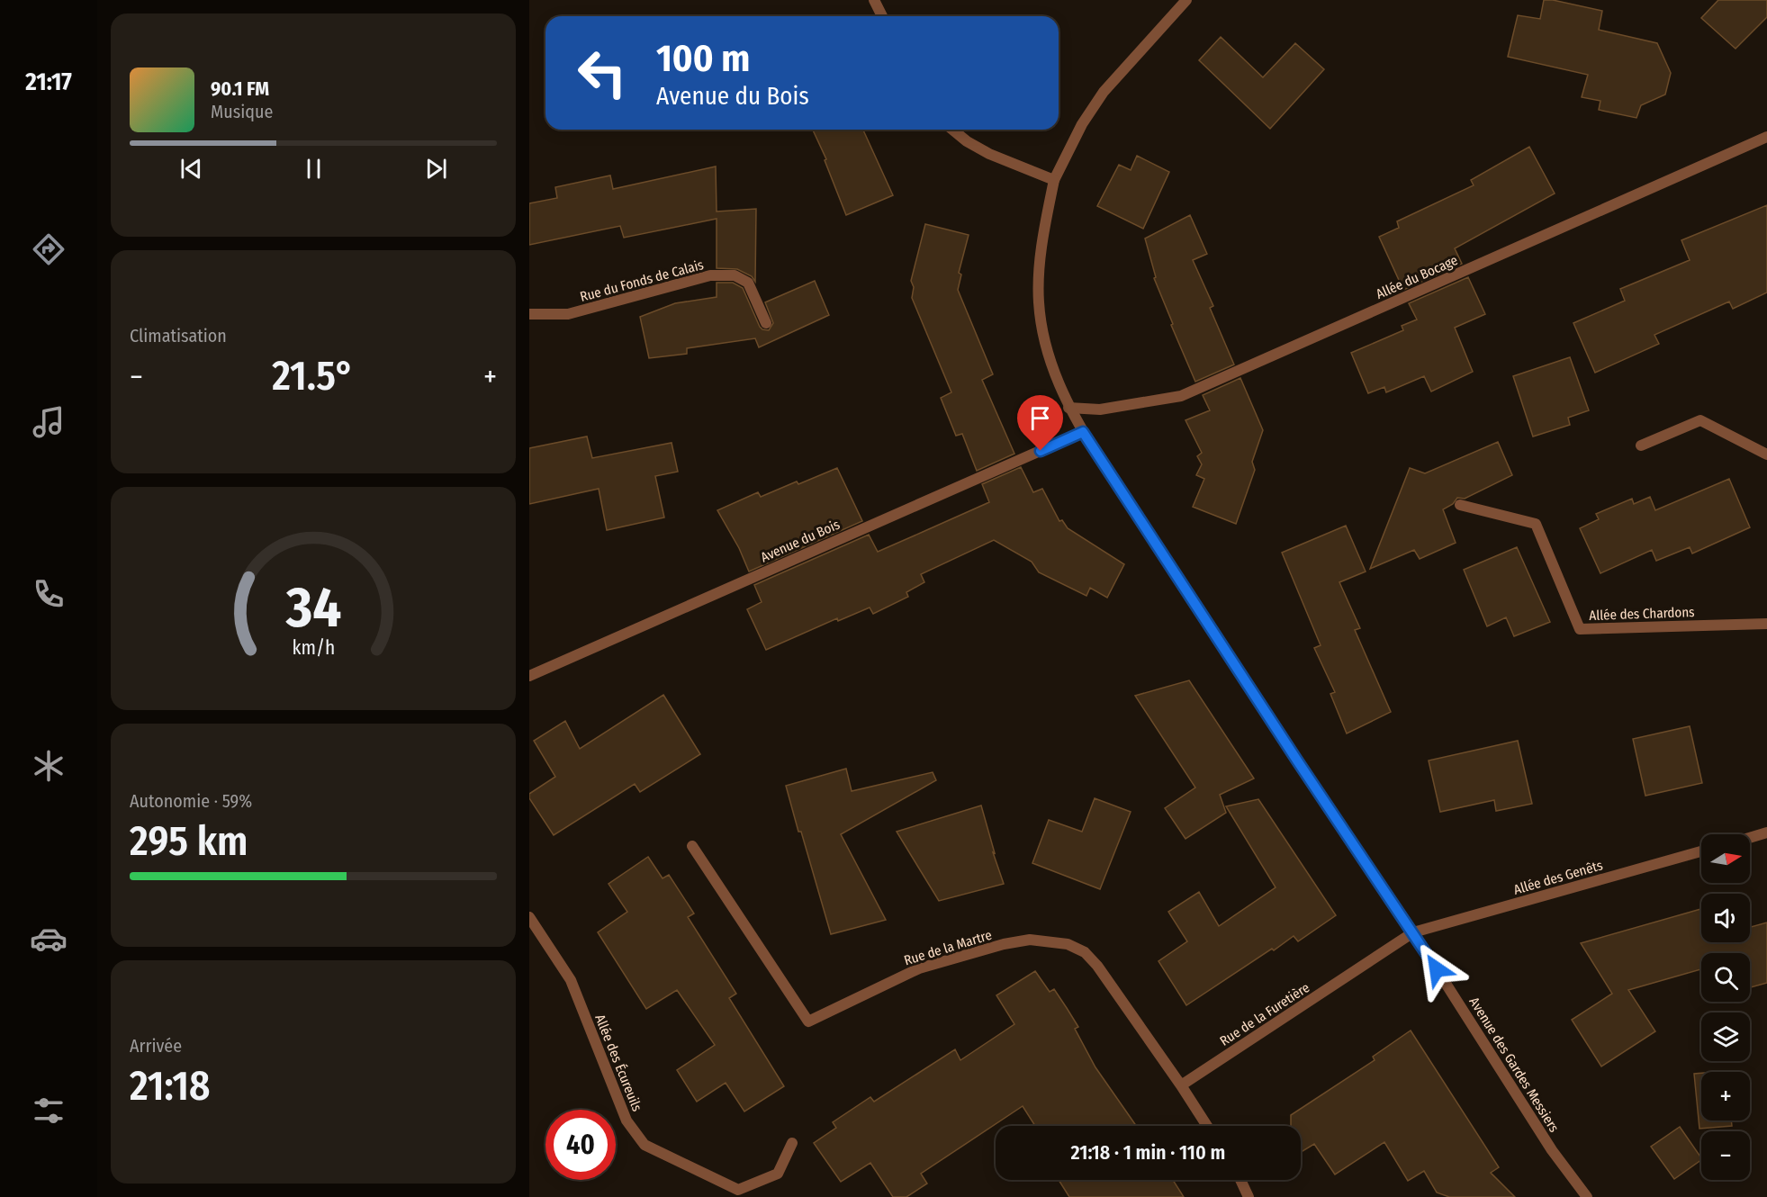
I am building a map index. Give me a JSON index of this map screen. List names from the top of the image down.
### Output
{
  "streets": {
    "street": [
      "Allée du Bocage",
      "Rue du Fonds de Calais",
      "Avenue du Bois",
      "Allée des Chardons",
      "Allée des Genêts",
      "Rue de la Martre",
      "Rue de la Furetière",
      "Allée des Écureuils",
      "Avenue des Gardes Messiers"
    ]
  },
  "crossings": [
    ["Allée du Bocage", "Avenue des Gardes Messiers"],
    ["Avenue du Bois", "Avenue des Gardes Messiers"],
    ["Allée des Genêts", "Rue de la Furetière"],
    ["Allée des Genêts", "Avenue des Gardes Messiers"],
    ["Rue de la Martre", "Rue de la Furetière"],
    ["Rue de la Furetière", "Avenue des Gardes Messiers"]
  ],
  "north": "right",
  "page": {
    "tabs": "21:17",
    "turn": ["100 m", "Avenue du Bois"],
    "song": ["90.1 FM", "Musique"],
    "tile": [
      "Climatisation",
      ["Autonomie · 59%", "295 km"],
      ["Arrivée", "21:18"]
    ],
    "heat": ["−", "21.5°", "+"],
    "map_buttons": ["+", "−"],
    "limit": "40",
    "trip": "21:18 · 1 min · 110 m",
    "gauge": ["34", "km/h"]
  }
}
